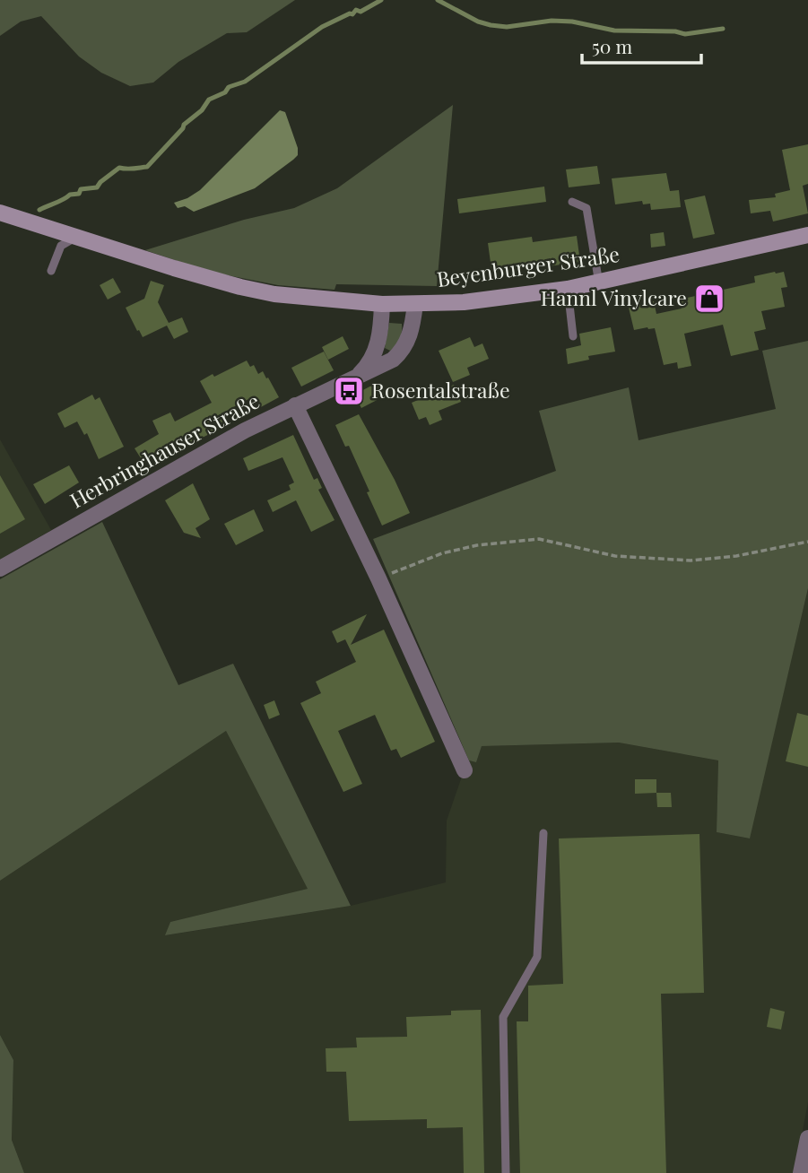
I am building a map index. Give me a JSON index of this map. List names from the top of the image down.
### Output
{
  "streets": {
    "main road": ["Beyenburger Straße"],
    "street": ["Herbringhauser Straße"]
  },
  "crossings": [
    ["Beyenburger Straße", "Herbringhauser Straße"]
  ],
  "places": {
    "shop": ["Hannl Vinylcare"],
    "bus stop": ["Rosentalstraße"]
  },
  "scale_bar": "50 m"
}
